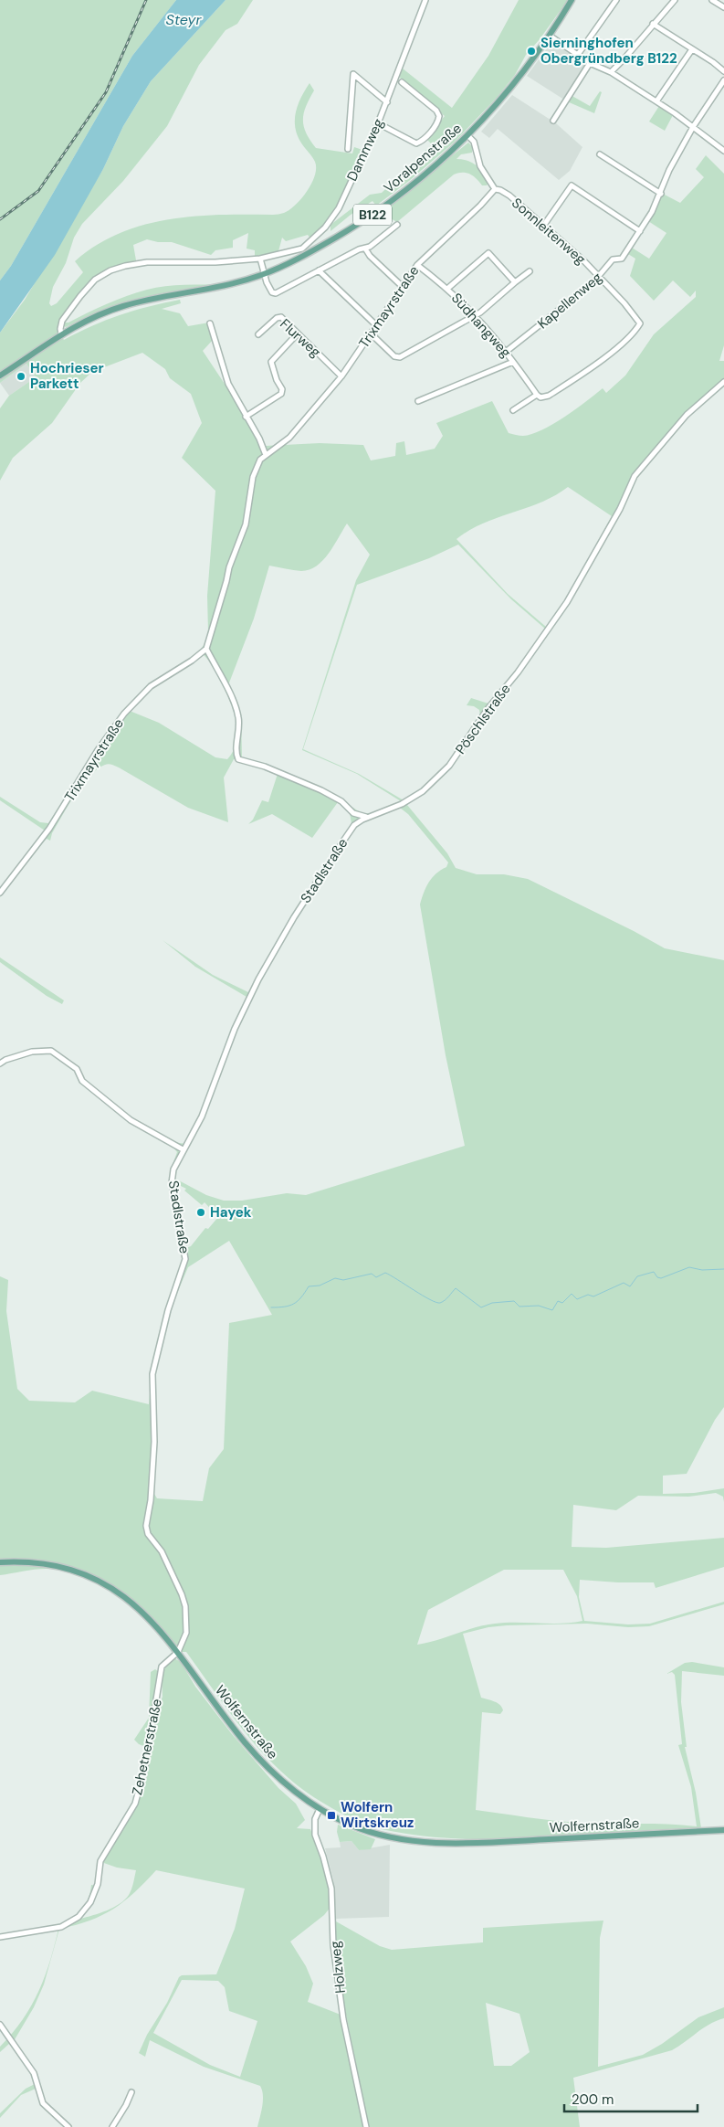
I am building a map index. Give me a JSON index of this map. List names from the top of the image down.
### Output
{
  "streets": {
    "main road": ["Voralpenstraße", "B122", "Wolfernstraße"],
    "street": [
      "Dammweg",
      "Sonnleitenweg",
      "Kapellenweg",
      "Trixmayrstraße",
      "Südhangweg",
      "Flurweg",
      "Pöschlstraße",
      "Stadlstraße",
      "Zehetnerstraße",
      "Holzweg"
    ]
  },
  "crossings": [
    ["Voralpenstraße", "Sonnleitenweg"],
    ["Sonnleitenweg", "Kapellenweg"],
    ["Sonnleitenweg", "Trixmayrstraße"],
    ["Sonnleitenweg", "Südhangweg"],
    ["Kapellenweg", "Südhangweg"],
    ["Trixmayrstraße", "Südhangweg"],
    ["Trixmayrstraße", "Flurweg"],
    ["Pöschlstraße", "Stadlstraße"],
    ["Stadlstraße", "Wolfernstraße"],
    ["Stadlstraße", "Zehetnerstraße"],
    ["Wolfernstraße", "Zehetnerstraße"],
    ["Wolfernstraße", "Holzweg"]
  ],
  "water": ["Steyr"],
  "places": {
    "other": ["Sierninghofen Obergründberg B122", "Hochrieser Parkett", "Hayek"],
    "transit": ["Wolfern Wirtskreuz"]
  },
  "scale_bar": "200 m"
}
